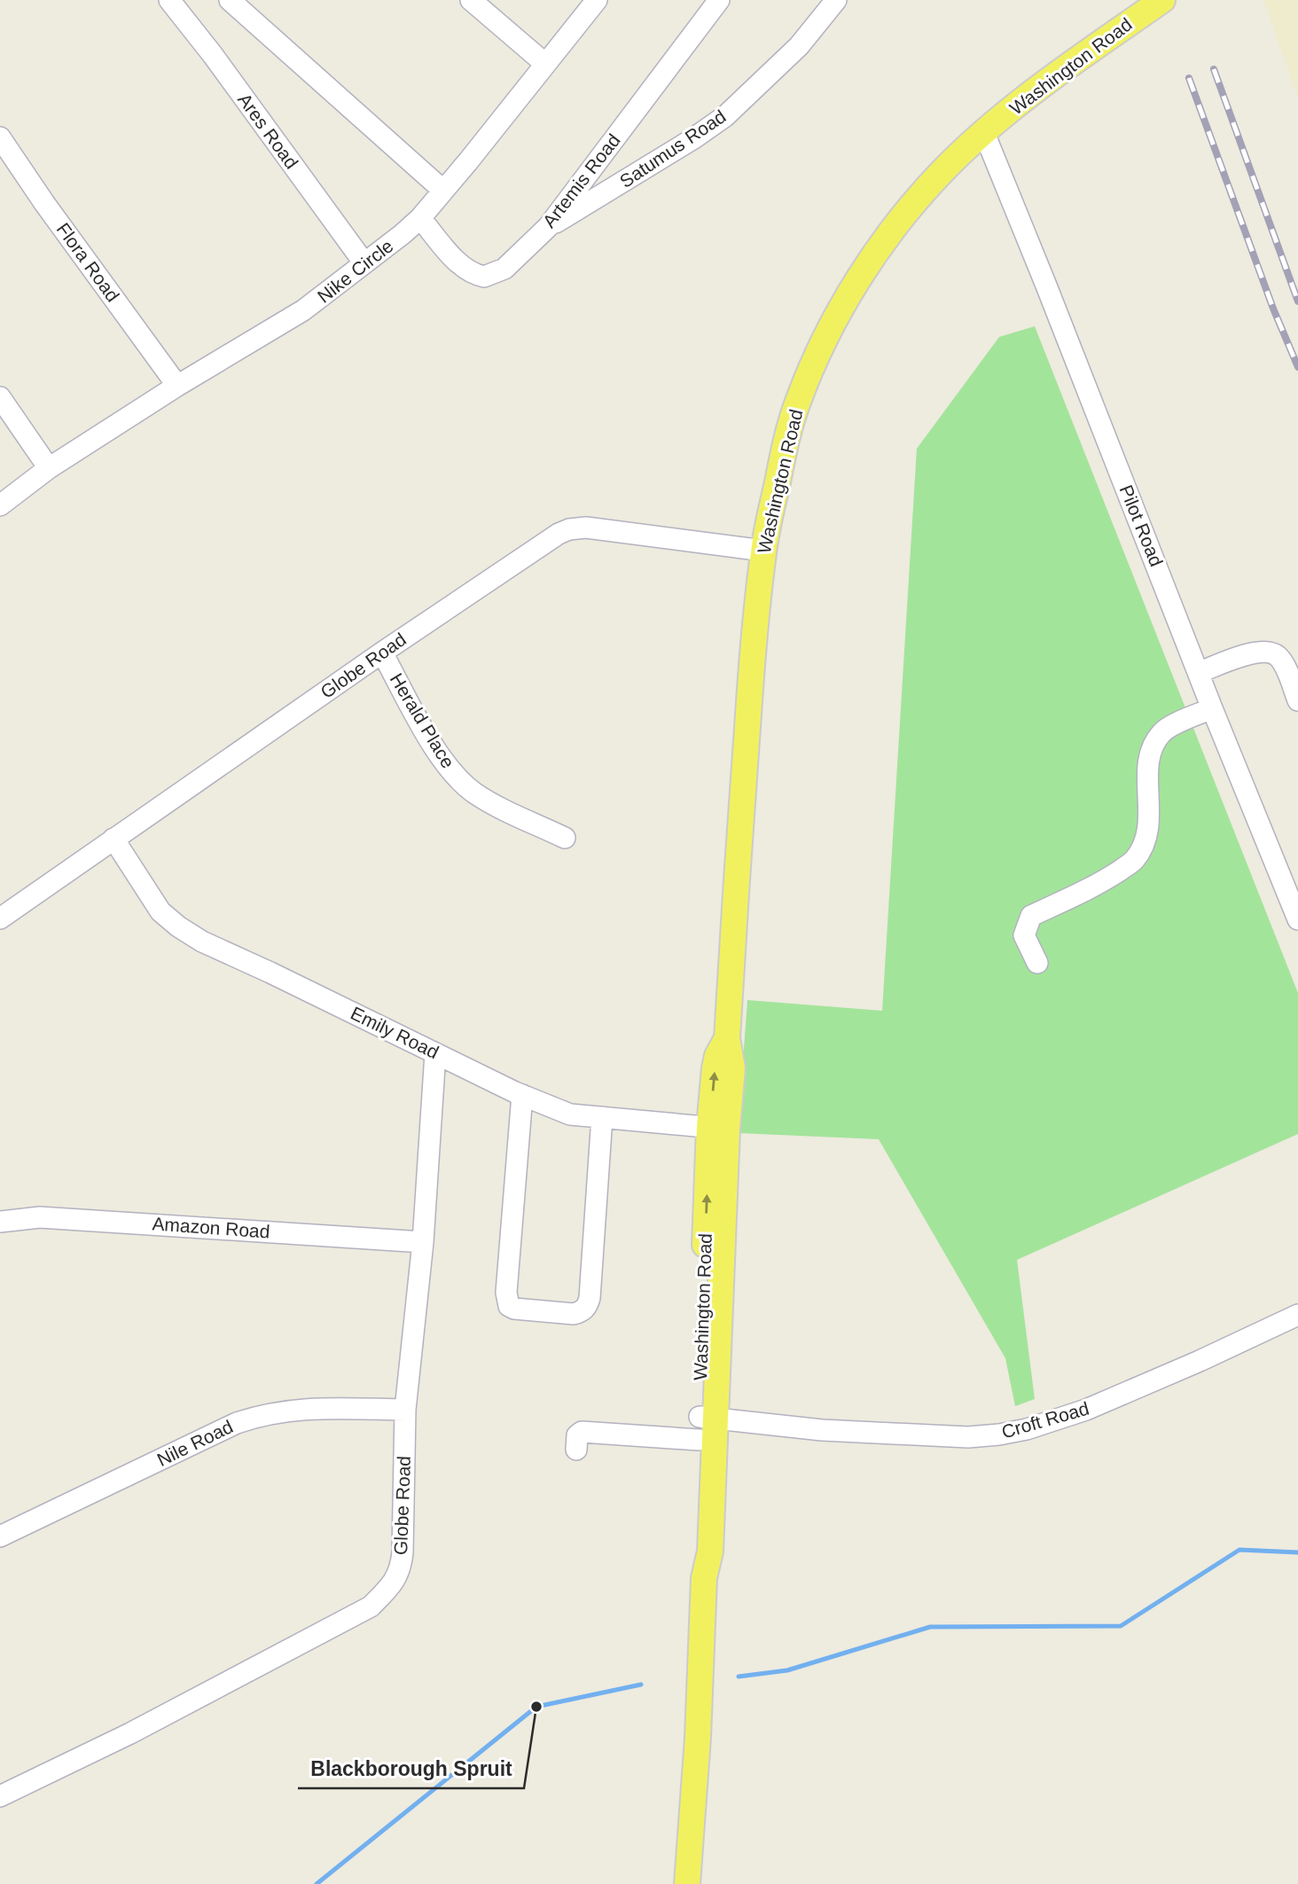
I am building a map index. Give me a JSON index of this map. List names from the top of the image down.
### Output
{
  "streets": {
    "main road": ["Washington Road"],
    "street": [
      "Ares Road",
      "Satumus Road",
      "Artemis Road",
      "Flora Road",
      "Nike Circle",
      "Pilot Road",
      "Globe Road",
      "Herald Place",
      "Emily Road",
      "Amazon Road",
      "Croft Road",
      "Nile Road"
    ]
  },
  "crossings": [
    ["Washington Road", "Pilot Road"],
    ["Washington Road", "Globe Road"],
    ["Washington Road", "Emily Road"],
    ["Washington Road", "Croft Road"],
    ["Ares Road", "Nike Circle"],
    ["Satumus Road", "Artemis Road"],
    ["Artemis Road", "Nike Circle"],
    ["Flora Road", "Nike Circle"],
    ["Globe Road", "Herald Place"],
    ["Globe Road", "Emily Road"],
    ["Globe Road", "Amazon Road"],
    ["Globe Road", "Nile Road"]
  ],
  "places": ["Blackborough Spruit"]
}
